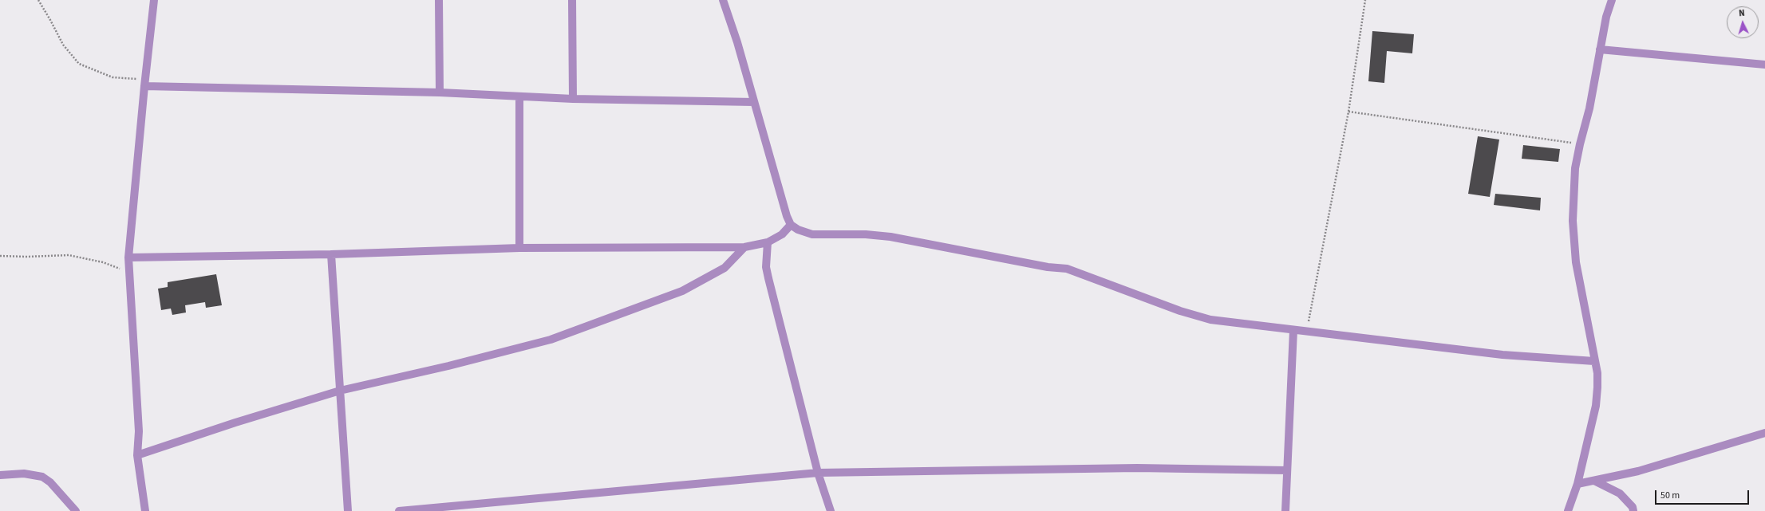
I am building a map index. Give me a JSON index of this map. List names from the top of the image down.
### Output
{
  "scale_bar": "50 m",
  "north": "top"
}
